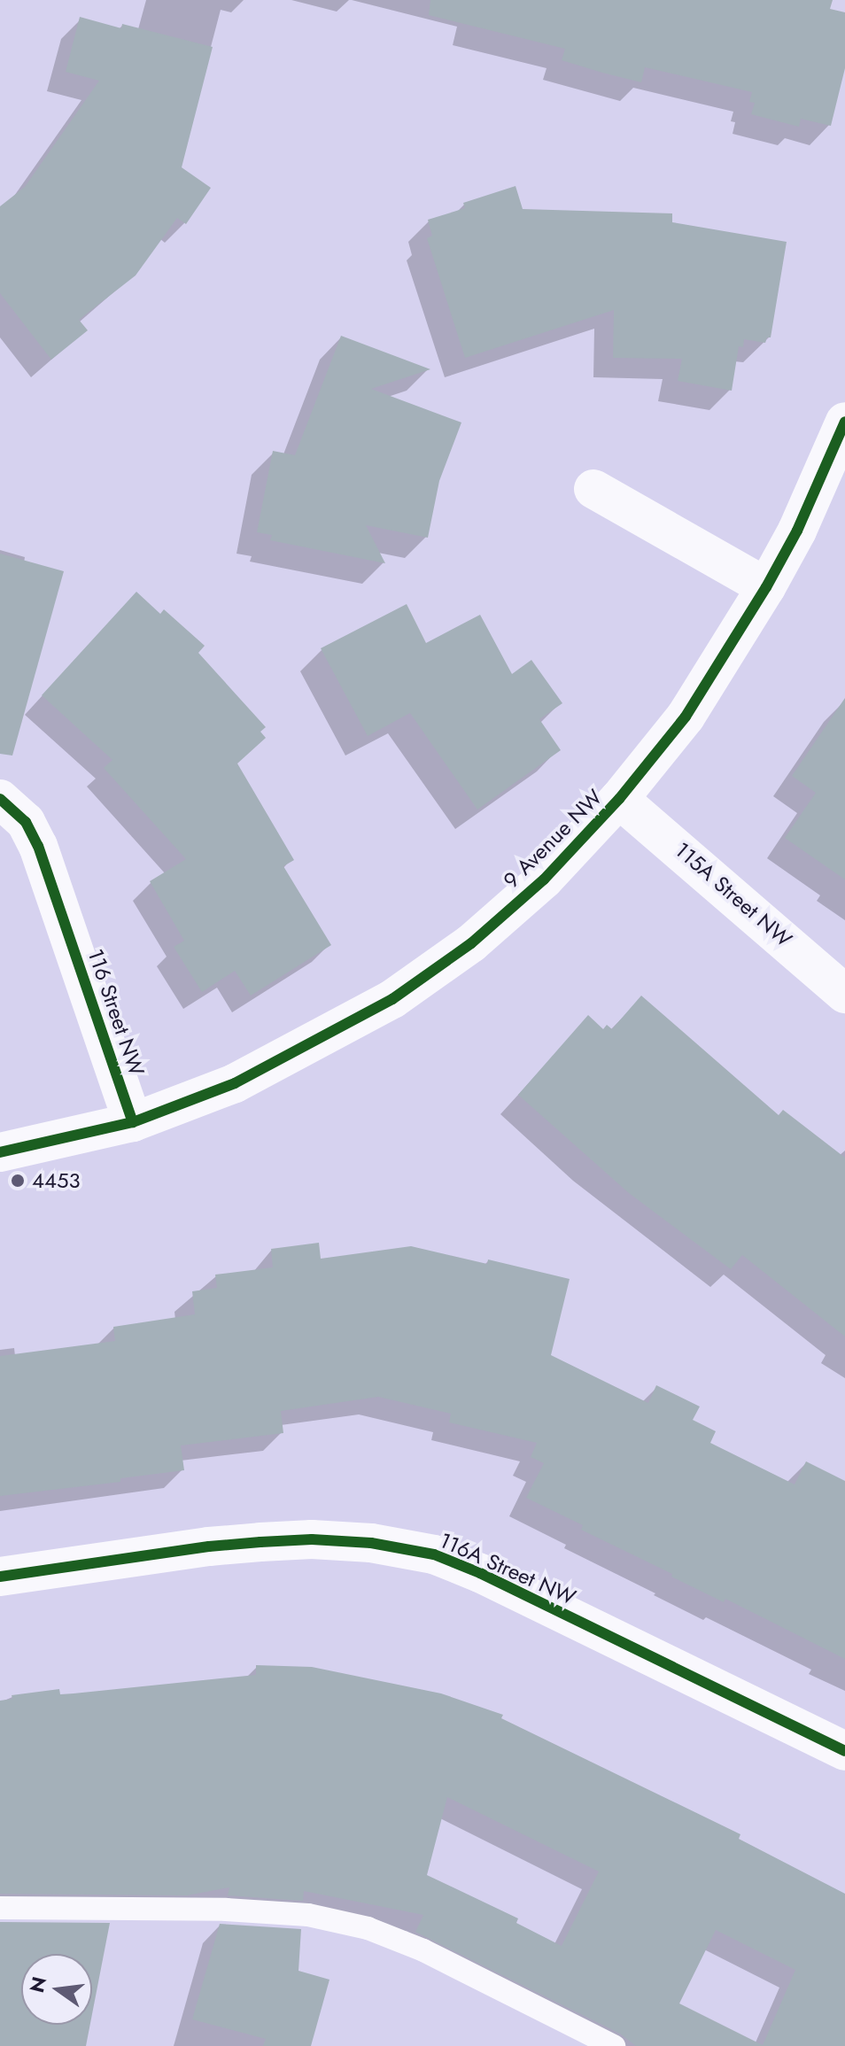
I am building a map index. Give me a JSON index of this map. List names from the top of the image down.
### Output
{
  "streets": {
    "street": [
      "9 Avenue NW",
      "115A Street NW",
      "116 Street NW",
      "116A Street NW"
    ]
  },
  "crossings": [
    ["9 Avenue NW", "115A Street NW"],
    ["9 Avenue NW", "116 Street NW"]
  ],
  "places": ["4453"],
  "north": "left"
}
